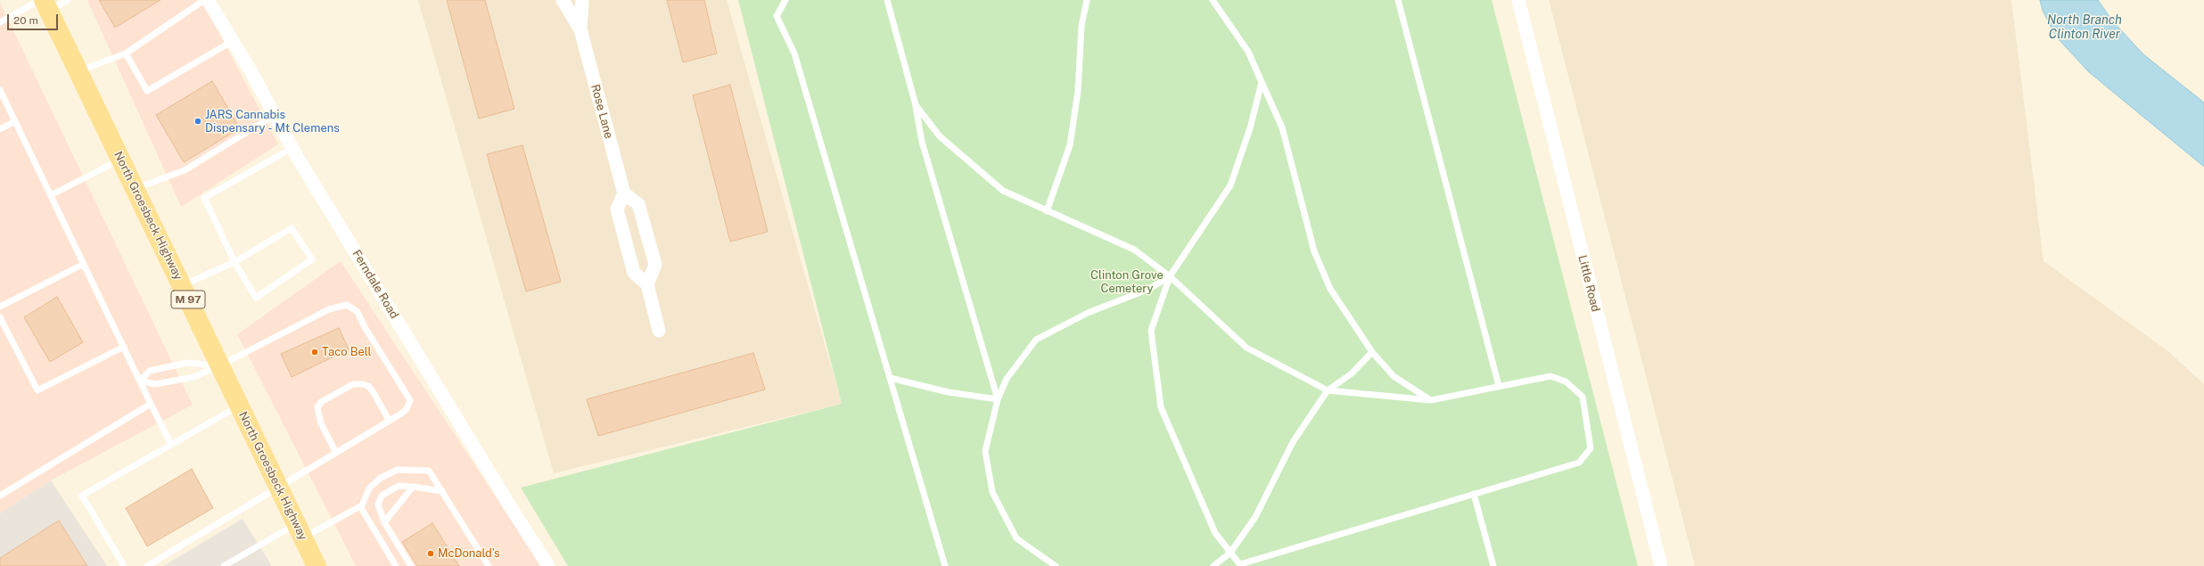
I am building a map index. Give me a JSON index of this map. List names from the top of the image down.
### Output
{
  "streets": {
    "main road": ["North Groesbeck Highway", "M 97"],
    "street": ["Rose Lane", "Little Road", "Ferndale Road"]
  },
  "water": ["North Branch Clinton River"],
  "parks": ["Clinton Grove Cemetery"],
  "places": ["JARS Cannabis Dispensary - Mt Clemens", "Taco Bell", "McDonald's"],
  "scale_bar": "20 m"
}
